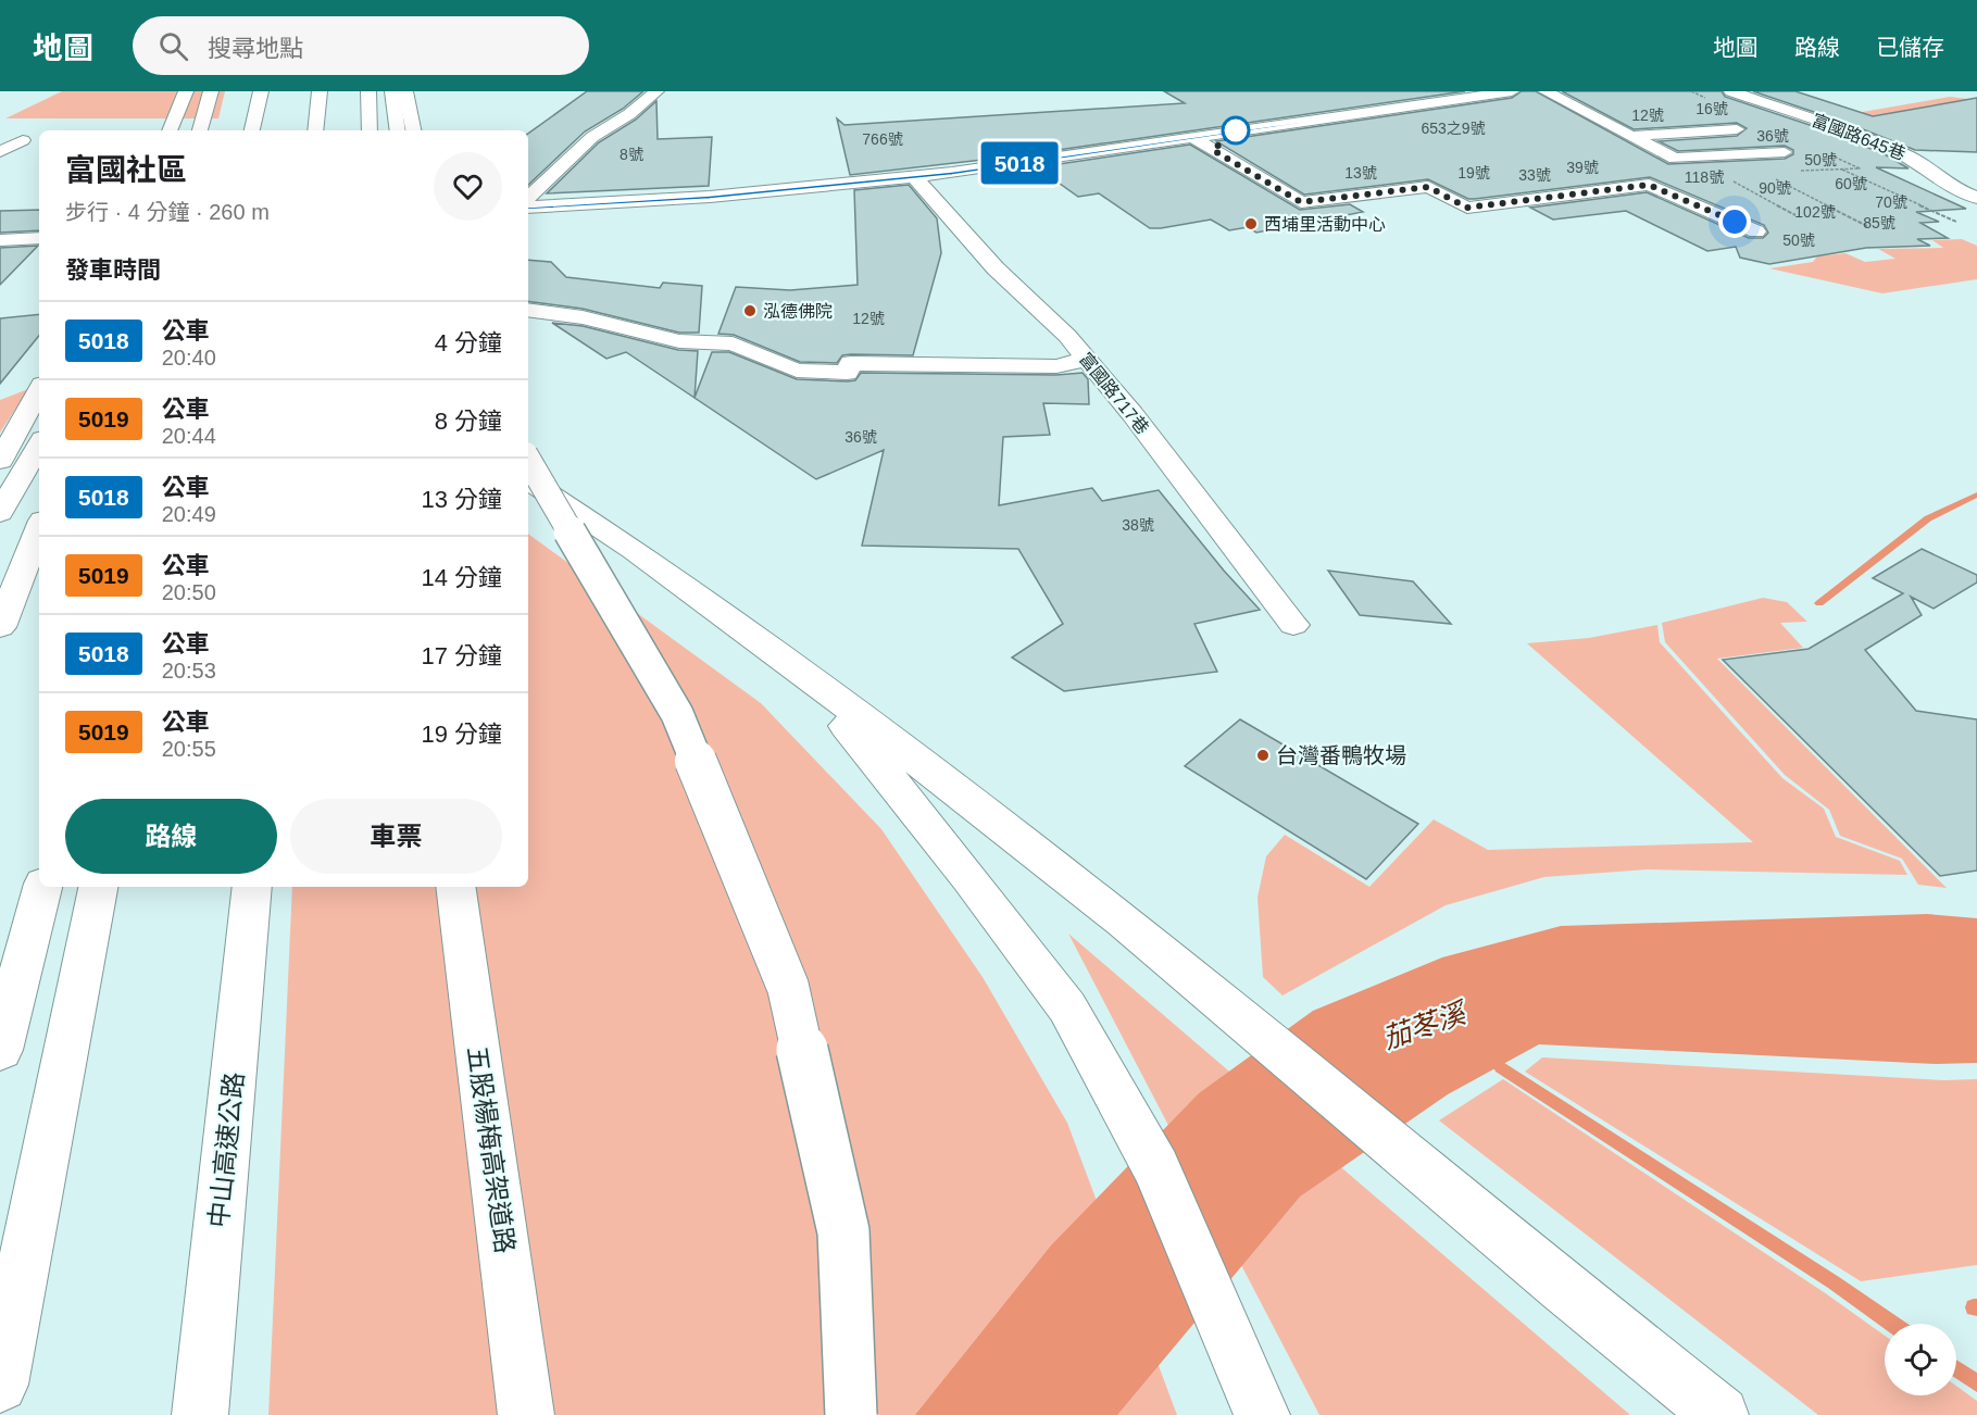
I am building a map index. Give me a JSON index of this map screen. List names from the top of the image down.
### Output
{
  "streets": {
    "main road": [
      "富國路645巷",
      "富國路717巷",
      "中山高速公路",
      "五股楊梅高架道路"
    ]
  },
  "water": ["茄苳溪"],
  "places": ["西埔里活動中心", "泓德佛院", "台灣番鴨牧場"],
  "lines": ["bus line 5018"],
  "house_numbers": [
    "16號",
    "12號",
    "653之9號",
    "36號",
    "766號",
    "8號",
    "50號",
    "39號",
    "13號",
    "19號",
    "33號",
    "118號",
    "60號",
    "90號",
    "70號",
    "102號",
    "85號",
    "50號",
    "12號",
    "36號",
    "38號"
  ],
  "page": {
    "header": "地圖",
    "search": "搜尋地點",
    "nav": ["地圖", "路線", "已儲存"],
    "on_map": "5018",
    "heading": [
      ["富國社區", "步行 · 4 分鐘 · 260 m"],
      "發車時間"
    ],
    "list": [
      {
        "mark": "5018",
        "name": "公車",
        "note": "20:40",
        "value": "4 分鐘"
      },
      {
        "mark": "5019",
        "name": "公車",
        "note": "20:44",
        "value": "8 分鐘"
      },
      {
        "mark": "5018",
        "name": "公車",
        "note": "20:49",
        "value": "13 分鐘"
      },
      {
        "mark": "5019",
        "name": "公車",
        "note": "20:50",
        "value": "14 分鐘"
      },
      {
        "mark": "5018",
        "name": "公車",
        "note": "20:53",
        "value": "17 分鐘"
      },
      {
        "mark": "5019",
        "name": "公車",
        "note": "20:55",
        "value": "19 分鐘"
      }
    ],
    "buttons": ["路線", "車票"]
  }
}
